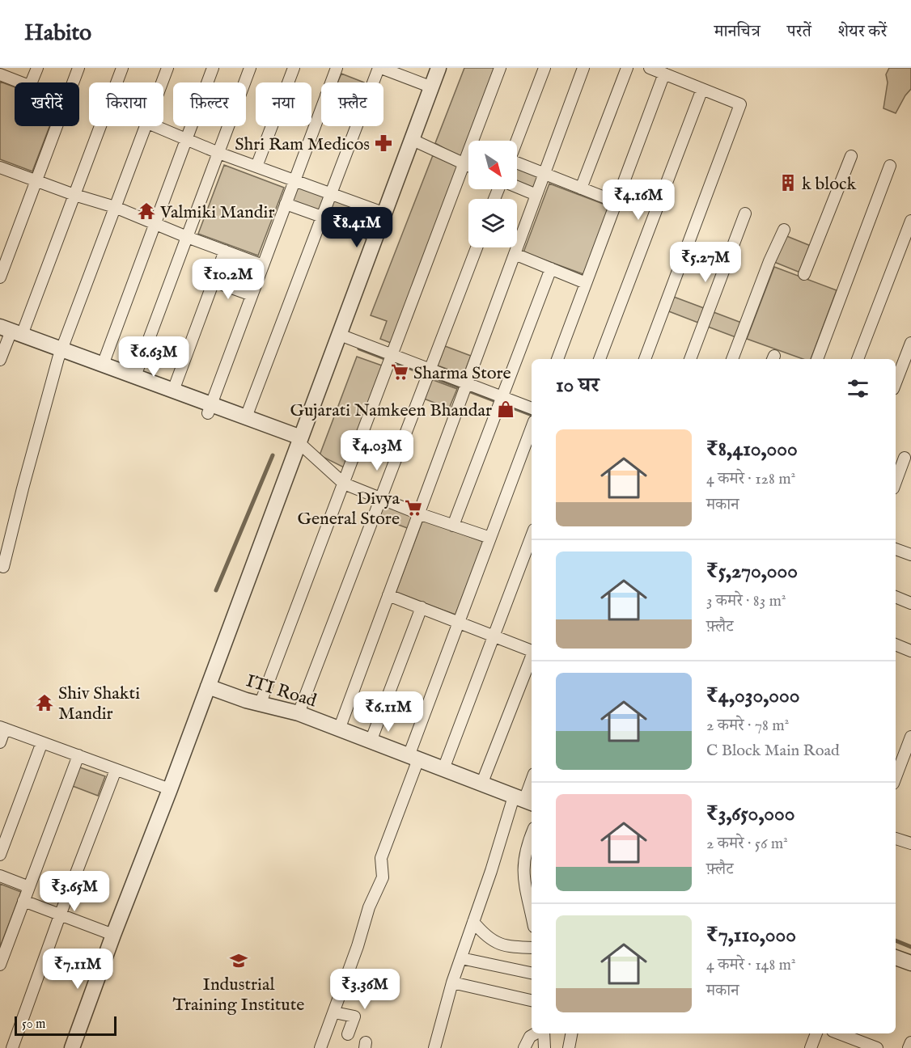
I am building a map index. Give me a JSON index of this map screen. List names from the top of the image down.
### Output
{
  "streets": {
    "street": ["ITI Road"]
  },
  "places": {
    "pharmacy": ["Shri Ram Medicos"],
    "building": ["k block"],
    "temple": ["Valmiki Mandir", "Shiv Shakti Mandir"],
    "supermarket": ["Sharma Store", "Divya General Store"],
    "shop": ["Gujarati Namkeen Bhandar"],
    "school or university": ["Industrial Training Institute"]
  },
  "scale_bar": "50 m",
  "north": "bottom right",
  "page": {
    "header": "Habito",
    "nav": ["मानचित्र", "परतें", "शेयर करें"],
    "chip": [
      "खरीदें",
      "किराया",
      "फ़िल्टर",
      "नया",
      "फ़्लैट"
    ],
    "price": [
      "₹4.16M",
      "₹8.41M",
      "₹5.27M",
      "₹10.2M",
      "₹6.63M",
      "₹4.03M",
      "₹6.11M",
      "₹3.65M",
      "₹7.11M",
      "₹3.36M"
    ],
    "heading": "10 घर",
    "list": [
      {
        "name": "₹8,410,000",
        "note": "4 कमरे · 128 m² · मकान"
      },
      {
        "name": "₹5,270,000",
        "note": "3 कमरे · 83 m² · फ़्लैट"
      },
      {
        "name": "₹4,030,000",
        "note": "2 कमरे · 78 m² · C Block Main Road"
      },
      {
        "name": "₹3,650,000",
        "note": "2 कमरे · 56 m² · फ़्लैट"
      },
      {
        "name": "₹7,110,000",
        "note": "4 कमरे · 148 m² · मकान"
      }
    ],
    "scale": "50 m"
  }
}
